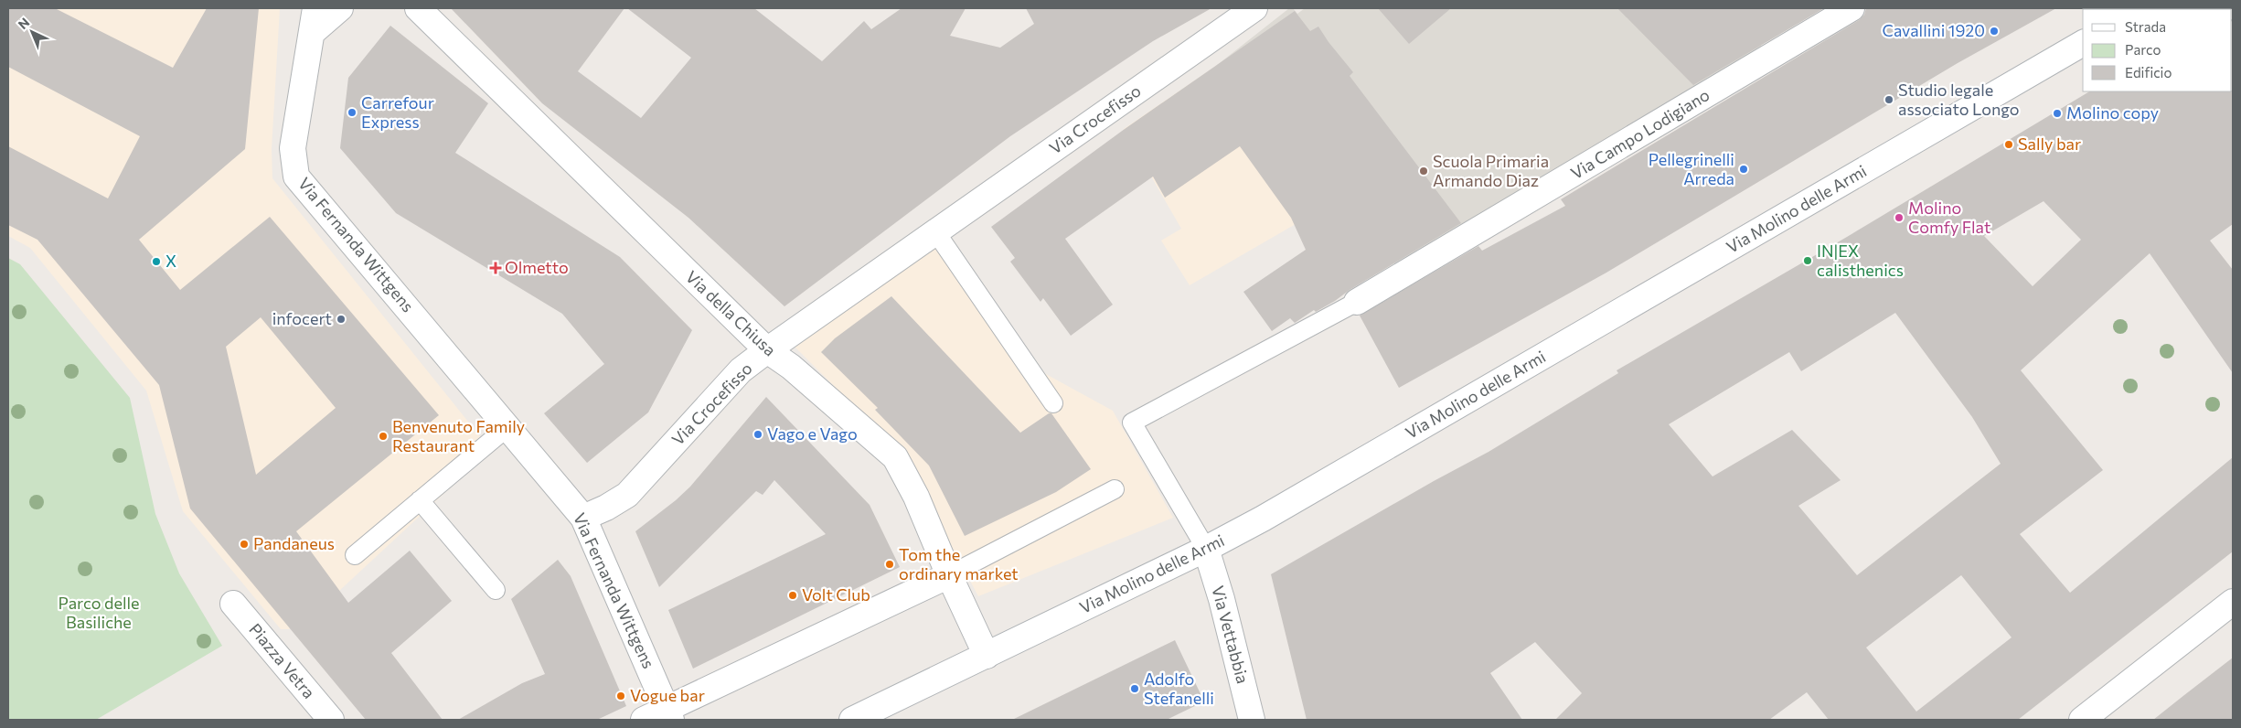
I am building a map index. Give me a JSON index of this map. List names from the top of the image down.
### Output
{
  "streets": {
    "street": [
      "Via Crocefisso",
      "Via Campo Lodigiano",
      "Via Molino delle Armi",
      "Via Fernanda Wittgens",
      "Via della Chiusa",
      "Via Vettabbia",
      "Piazza Vetra"
    ]
  },
  "crossings": [
    ["Via Crocefisso", "Via Fernanda Wittgens"],
    ["Via Crocefisso", "Via della Chiusa"],
    ["Via Molino delle Armi", "Via della Chiusa"],
    ["Via Molino delle Armi", "Via Vettabbia"]
  ],
  "parks": ["Parco delle Basiliche"],
  "places": {
    "other": [
      "Cavallini 1920",
      "Studio legale associato Longo",
      "Carrefour Express",
      "Molino copy",
      "Sally bar",
      "Pellegrinelli Arreda",
      "Scuola Primaria Armando Diaz",
      "Molino Comfy Flat",
      "IN|EX calisthenics",
      "X",
      "infocert",
      "Vago e Vago",
      "Benvenuto Family Restaurant",
      "Pandaneus",
      "Tom the ordinary market",
      "Volt Club",
      "Adolfo Stefanelli",
      "Vogue bar"
    ],
    "health": ["Olmetto"]
  },
  "legend": ["Strada", "Parco", "Edificio"],
  "north": "top left"
}
